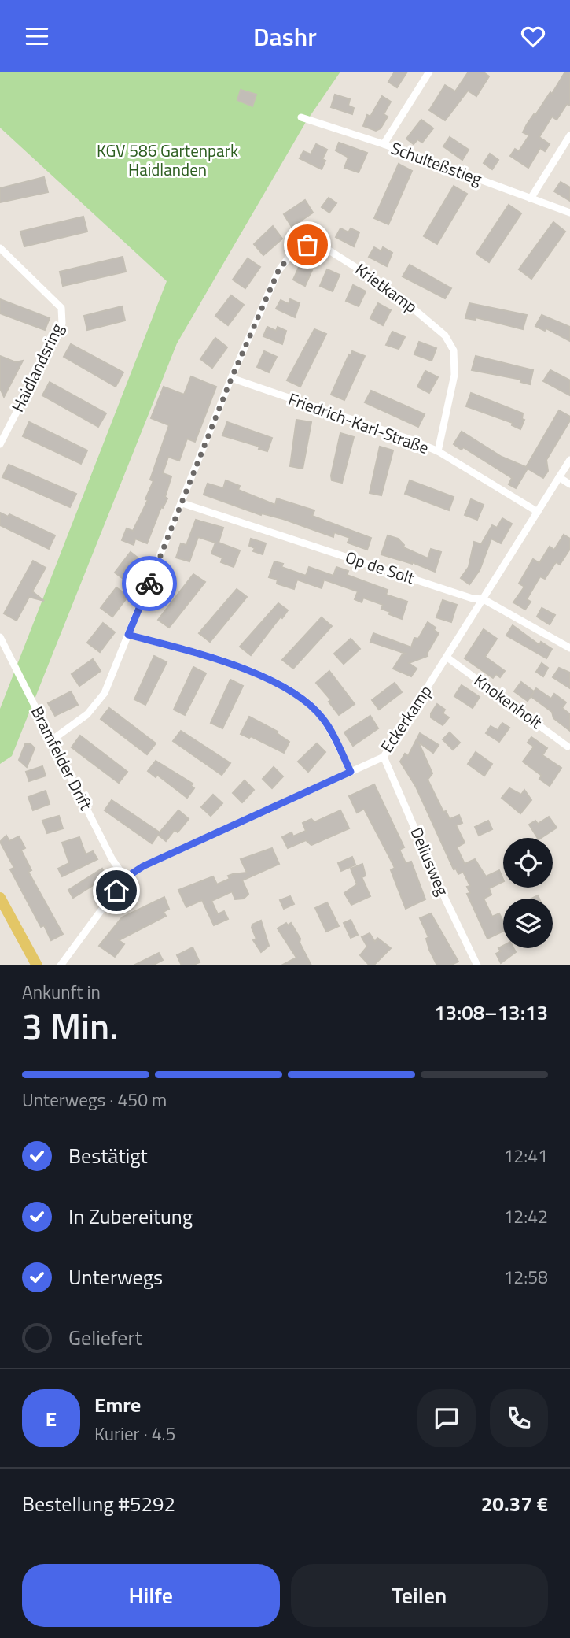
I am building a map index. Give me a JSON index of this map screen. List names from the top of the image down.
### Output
{
  "streets": {
    "street": [
      "Schulteßstieg",
      "Krietkamp",
      "Haidlandsring",
      "Friedrich-Karl-Straße",
      "Op de Solt",
      "Knokenholt",
      "Eckerkamp",
      "Bramfelder Drift",
      "Deliusweg"
    ]
  },
  "crossings": [
    ["Krietkamp", "Friedrich-Karl-Straße"],
    ["Krietkamp", "Op de Solt"],
    ["Krietkamp", "Bramfelder Drift"],
    ["Friedrich-Karl-Straße", "Eckerkamp"],
    ["Op de Solt", "Eckerkamp"],
    ["Knokenholt", "Eckerkamp"],
    ["Eckerkamp", "Bramfelder Drift"],
    ["Eckerkamp", "Deliusweg"]
  ],
  "parks": ["KGV 586 Gartenpark Haidlanden"],
  "page": {
    "header": "Dashr",
    "heading": ["3 Min.", "Ankunft in", "13:08–13:13"],
    "panel": [
      "Emre",
      "Kurier · 4.5",
      "Bestellung #5292",
      "20.37 €"
    ],
    "bar": "Unterwegs · 450 m",
    "list": [
      ["Bestätigt", "12:41"],
      ["In Zubereitung", "12:42"],
      ["Unterwegs", "12:58"],
      "Geliefert"
    ],
    "round": "E",
    "buttons": ["Hilfe", "Teilen"]
  }
}
